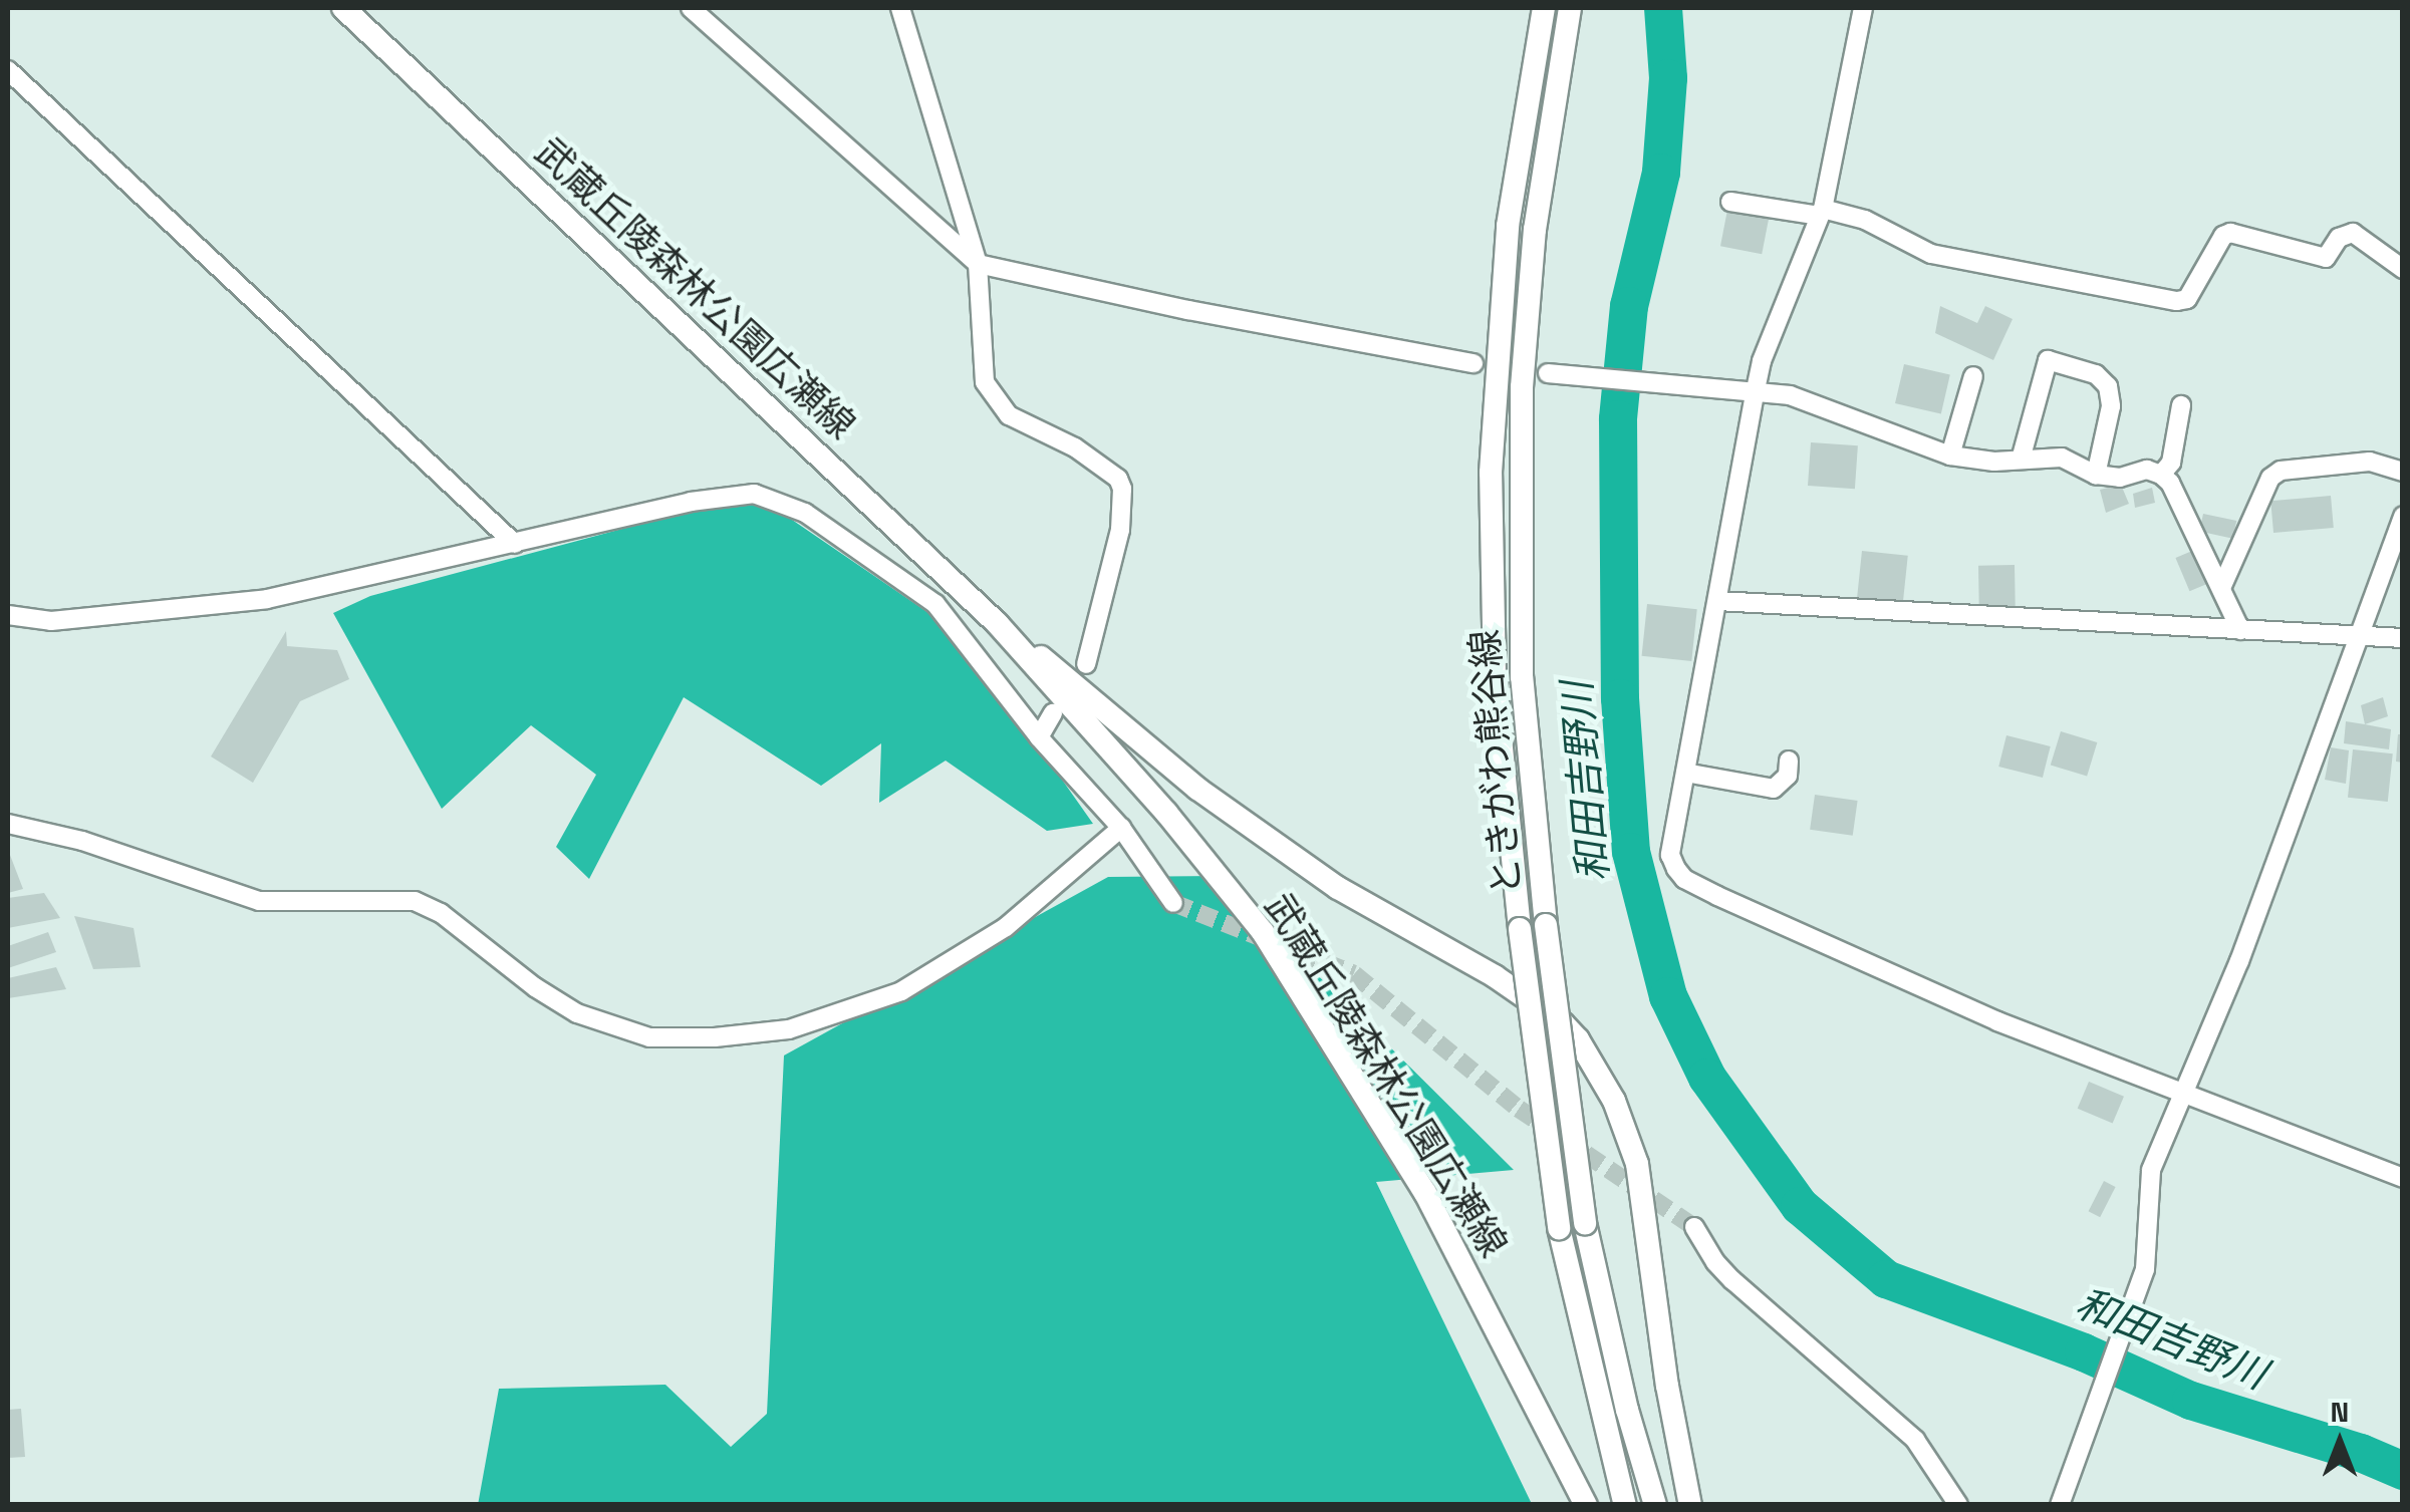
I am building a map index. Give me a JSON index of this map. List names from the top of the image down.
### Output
{
  "streets": {
    "main road": ["武蔵丘陵森林公園広瀬線", "ときがわ熊谷線"]
  },
  "water": ["和田吉野川"],
  "north": "top"
}
